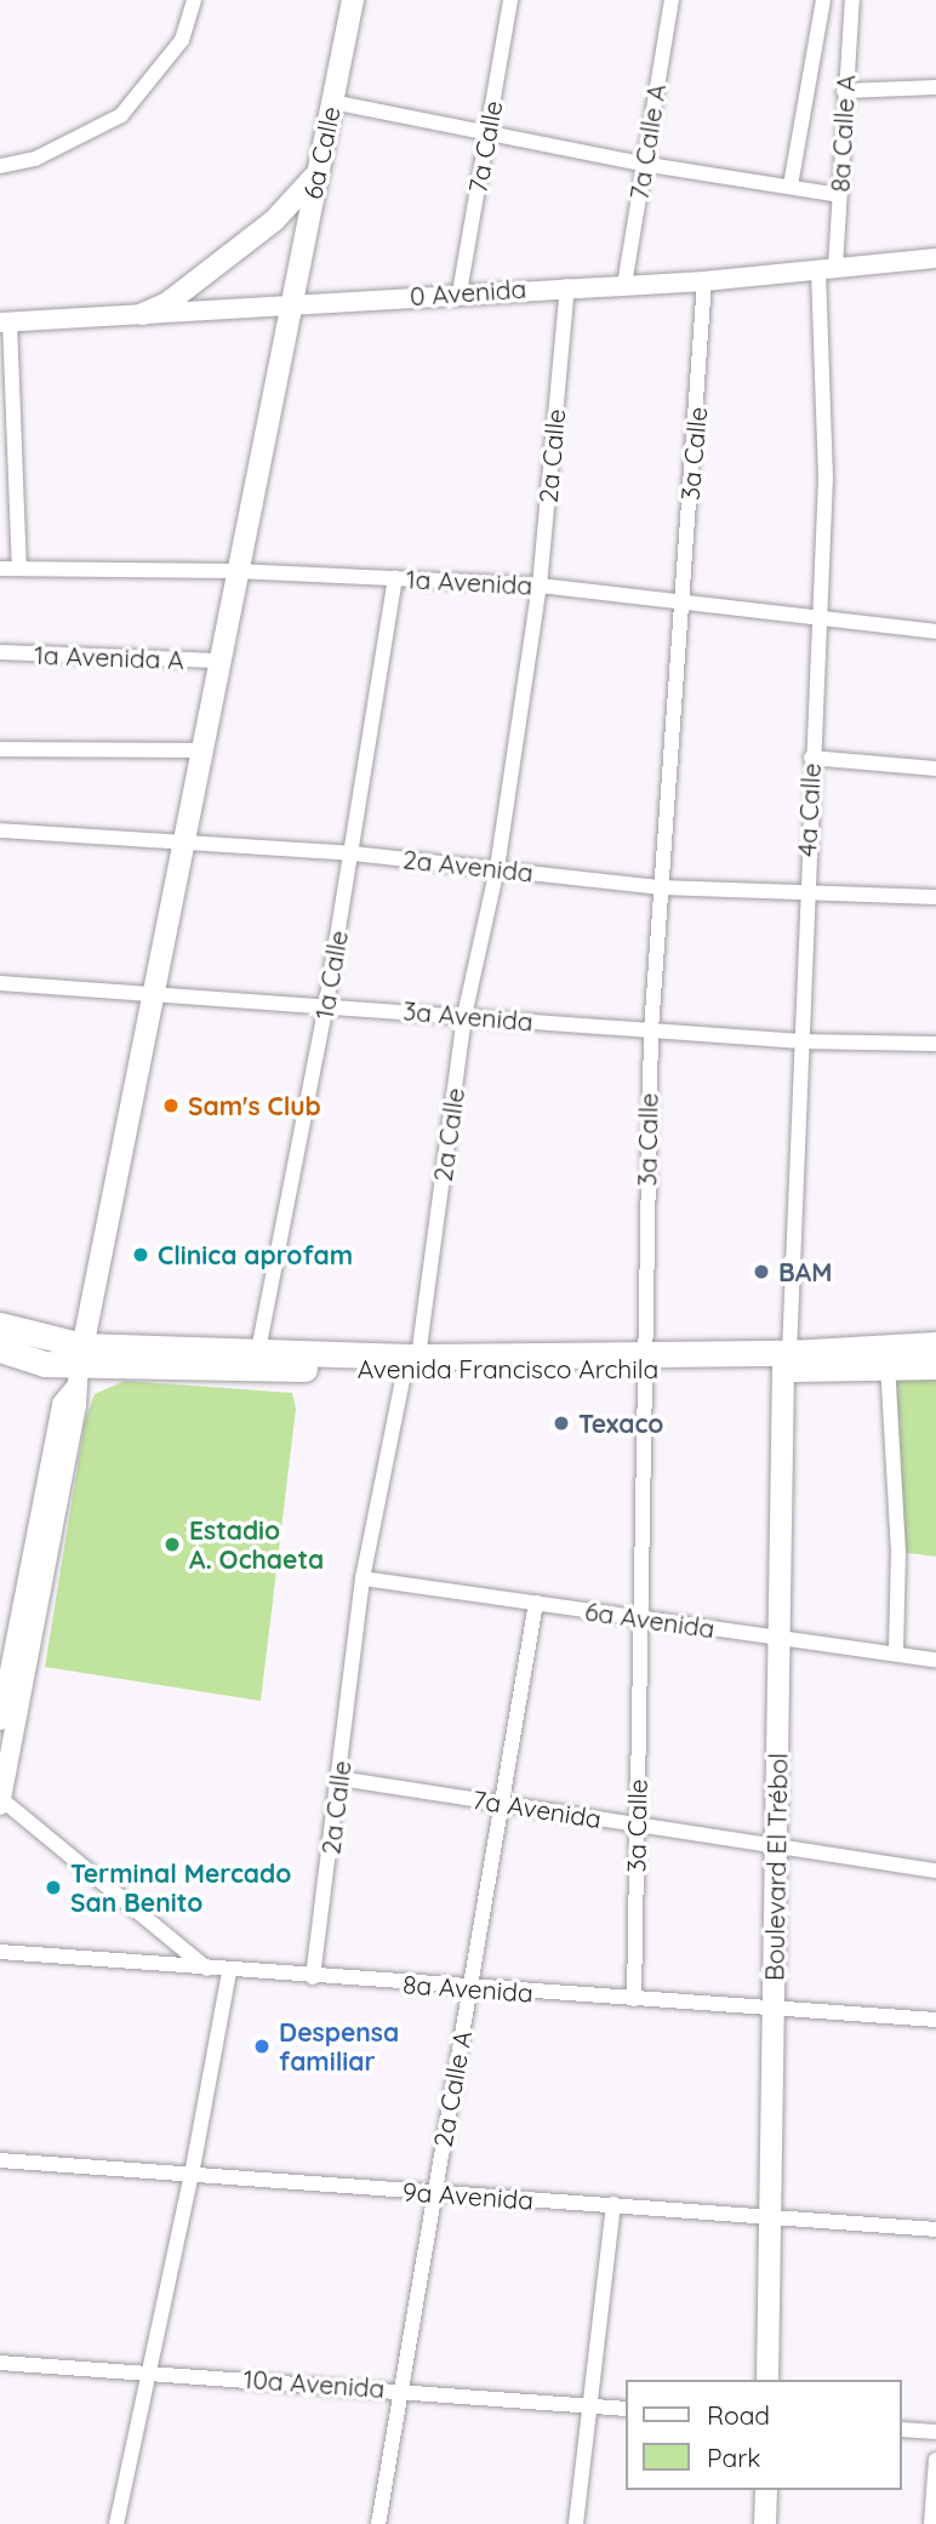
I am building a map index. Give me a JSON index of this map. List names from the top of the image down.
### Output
{
  "streets": {
    "main road": ["6a Calle", "Avenida Francisco Archila", "Boulevard El Trébol"],
    "street": [
      "8a Calle A",
      "7a Calle A",
      "7a Calle",
      "0 Avenida",
      "3a Calle",
      "2a Calle",
      "1a Avenida",
      "1a Avenida A",
      "4a Calle",
      "2a Avenida",
      "1a Calle",
      "3a Avenida",
      "6a Avenida",
      "7a Avenida",
      "8a Avenida",
      "2a Calle A",
      "9a Avenida",
      "10a Avenida"
    ]
  },
  "crossings": [
    ["8a Calle A", "0 Avenida"],
    ["8a Calle A", "4a Calle"],
    ["7a Calle A", "0 Avenida"],
    ["7a Calle", "0 Avenida"],
    ["6a Calle", "0 Avenida"],
    ["6a Calle", "1a Avenida"],
    ["6a Calle", "1a Avenida A"],
    ["6a Calle", "2a Avenida"],
    ["6a Calle", "3a Avenida"],
    ["6a Calle", "Avenida Francisco Archila"],
    ["0 Avenida", "3a Calle"],
    ["0 Avenida", "2a Calle"],
    ["0 Avenida", "4a Calle"],
    ["3a Calle", "1a Avenida"],
    ["3a Calle", "2a Avenida"],
    ["3a Calle", "3a Avenida"],
    ["3a Calle", "Avenida Francisco Archila"],
    ["3a Calle", "6a Avenida"],
    ["3a Calle", "7a Avenida"],
    ["3a Calle", "8a Avenida"],
    ["2a Calle", "1a Avenida"],
    ["2a Calle", "2a Avenida"],
    ["2a Calle", "3a Avenida"],
    ["2a Calle", "Avenida Francisco Archila"],
    ["2a Calle", "6a Avenida"],
    ["2a Calle", "7a Avenida"],
    ["2a Calle", "8a Avenida"],
    ["1a Avenida", "4a Calle"],
    ["1a Avenida", "1a Calle"],
    ["4a Calle", "2a Avenida"],
    ["4a Calle", "3a Avenida"],
    ["4a Calle", "Avenida Francisco Archila"],
    ["4a Calle", "Boulevard El Trébol"],
    ["2a Avenida", "1a Calle"],
    ["1a Calle", "3a Avenida"],
    ["1a Calle", "Avenida Francisco Archila"],
    ["Avenida Francisco Archila", "Boulevard El Trébol"],
    ["6a Avenida", "Boulevard El Trébol"],
    ["6a Avenida", "2a Calle A"],
    ["7a Avenida", "Boulevard El Trébol"],
    ["7a Avenida", "2a Calle A"],
    ["Boulevard El Trébol", "8a Avenida"],
    ["Boulevard El Trébol", "9a Avenida"],
    ["8a Avenida", "2a Calle A"],
    ["2a Calle A", "9a Avenida"],
    ["2a Calle A", "10a Avenida"]
  ],
  "places": [
    "Sam's Club",
    "Clinica aprofam",
    "BAM",
    "Texaco",
    "Estadio A. Ochaeta",
    "Terminal Mercado San Benito",
    "Despensa familiar"
  ],
  "legend": ["Road", "Park"]
}
